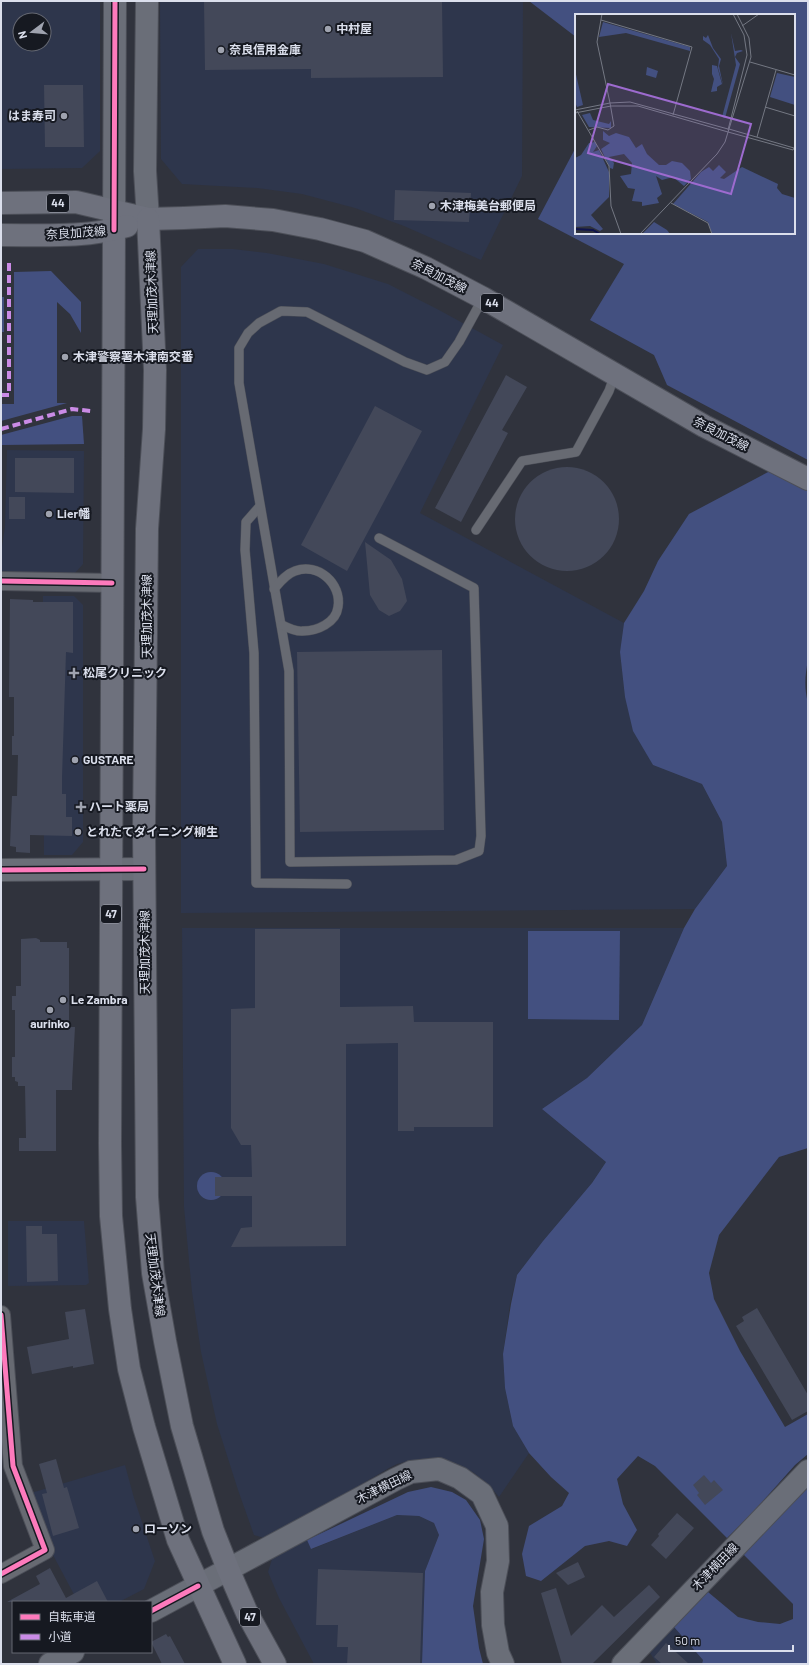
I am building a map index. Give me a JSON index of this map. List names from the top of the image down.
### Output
{
  "streets": {
    "main road": [
      "44",
      "奈良加茂線",
      "天理加茂木津線",
      "47",
      "木津横田線"
    ]
  },
  "crossings": [
    ["奈良加茂線", "天理加茂木津線"],
    ["奈良加茂線", "47"],
    ["天理加茂木津線", "木津横田線"],
    ["47", "木津横田線"]
  ],
  "places": {
    "other": [
      "中村屋",
      "奈良信用金庫",
      "はま寿司",
      "木津梅美台郵便局",
      "木津警察署木津南交番",
      "Lier幡",
      "GUSTARE",
      "とれたてダイニング柳生",
      "Le Zambra",
      "aurinko",
      "ローソン"
    ],
    "health": ["松尾クリニック", "ハート薬局"]
  },
  "legend": ["自転車道", "小道"],
  "scale_bar": "50 m",
  "north": "left"
}
